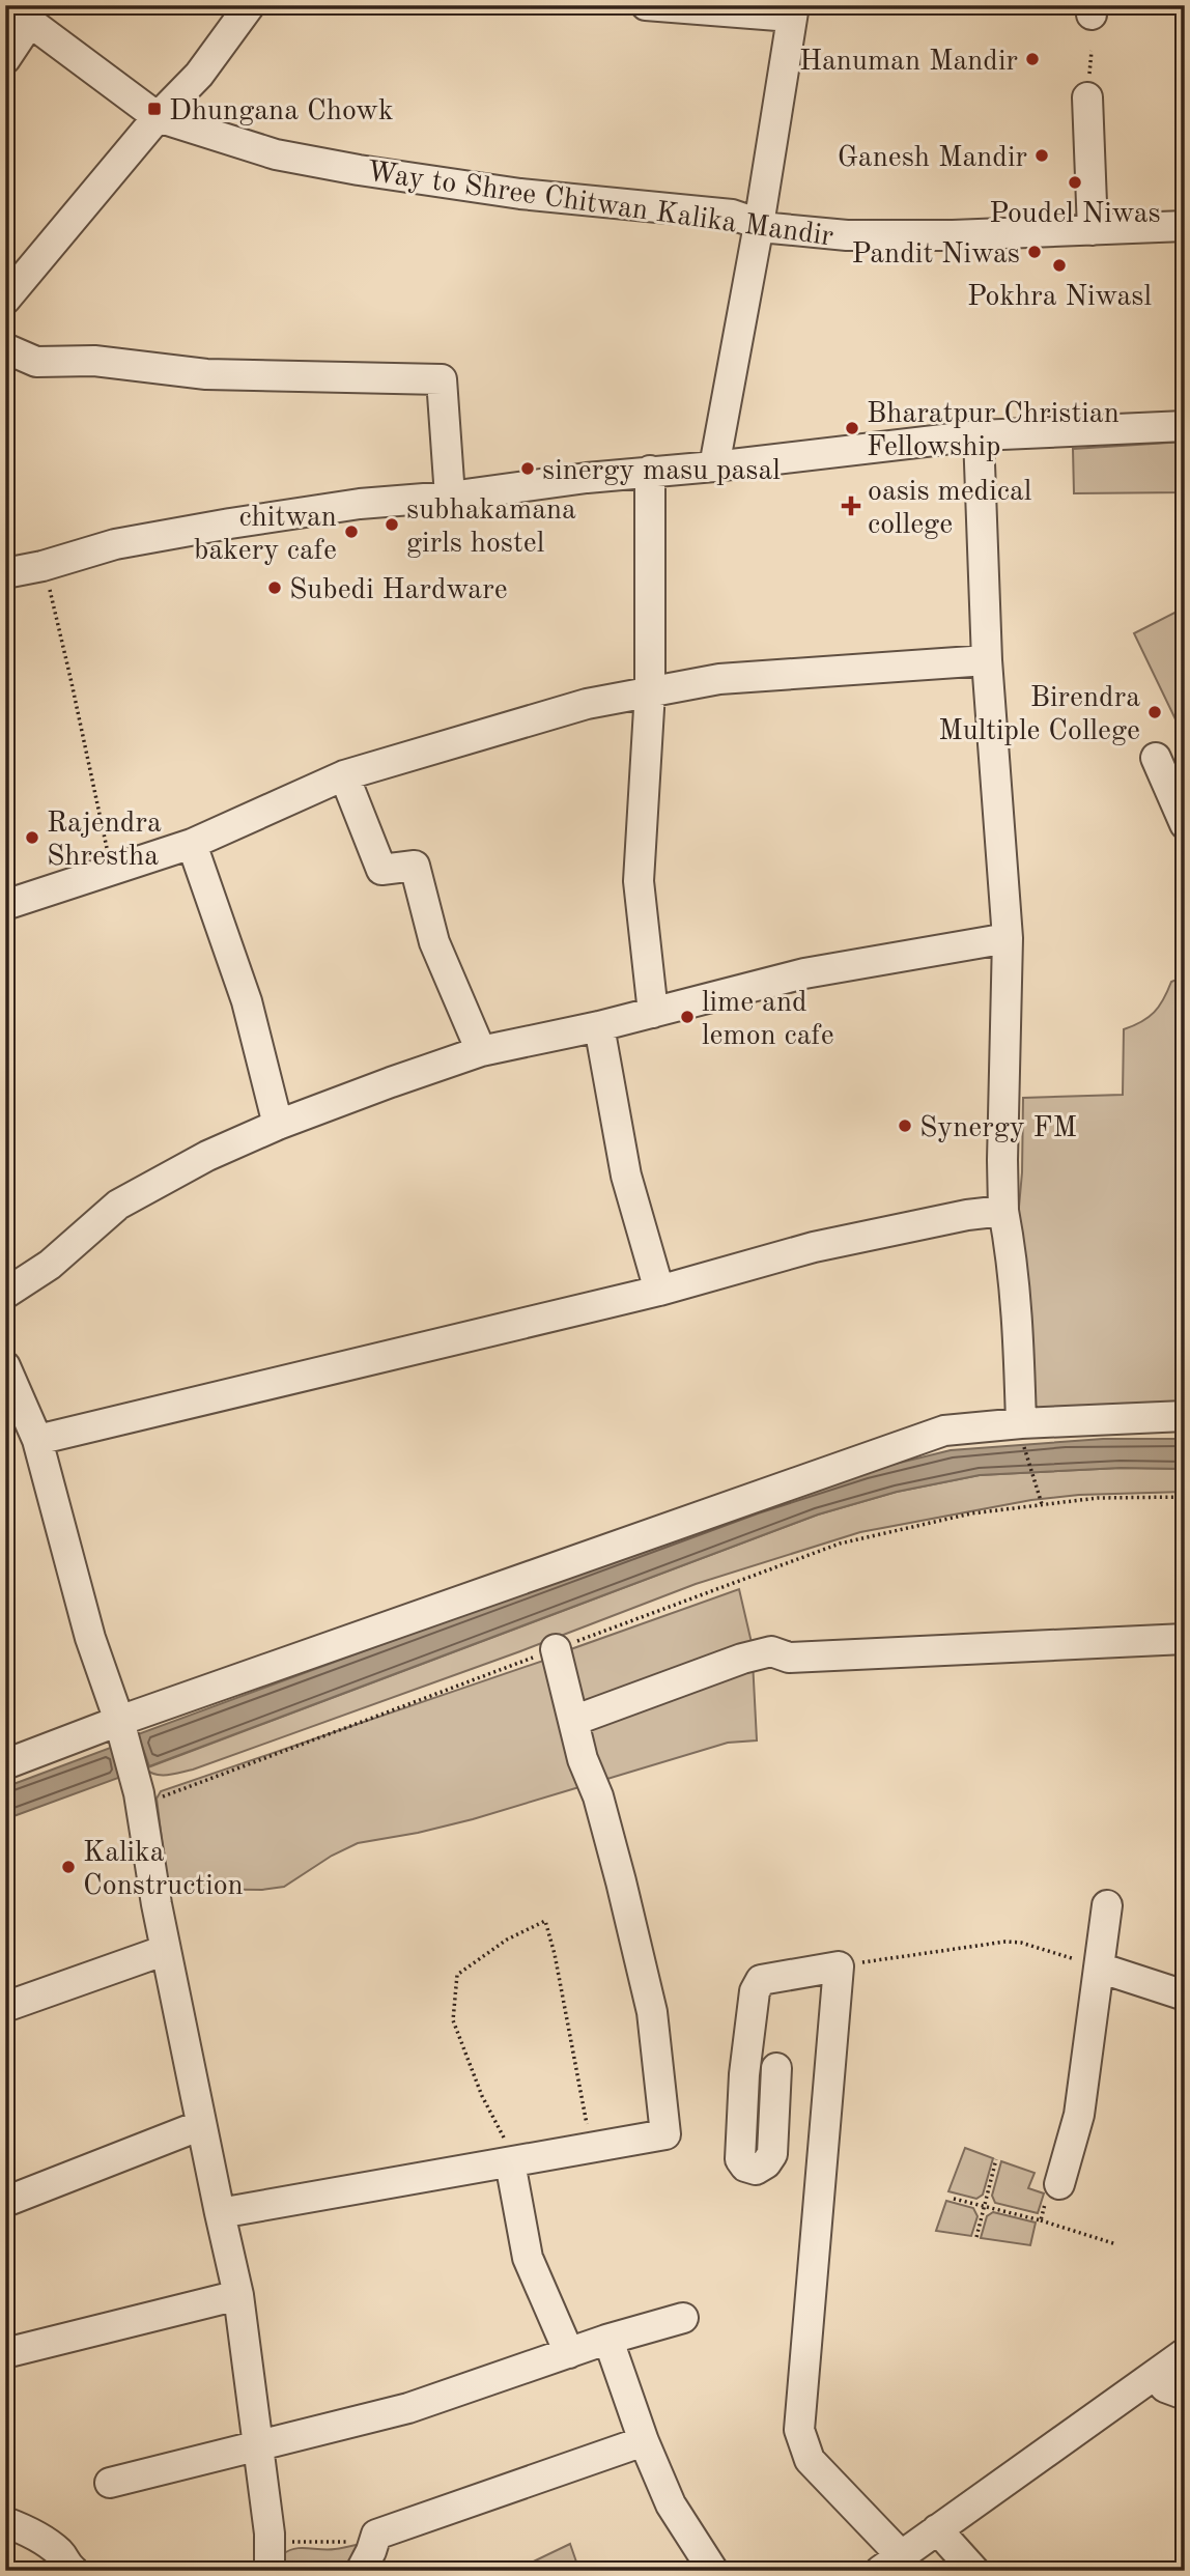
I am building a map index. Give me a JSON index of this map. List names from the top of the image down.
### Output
{
  "streets": {
    "street": ["Way to Shree Chitwan Kalika Mandir"]
  },
  "places": {
    "other": [
      "Hanuman Mandir",
      "Ganesh Mandir",
      "Poudel Niwas",
      "Pandit Niwas",
      "Pokhra Niwasl",
      "Bharatpur Christian Fellowship",
      "sinergy masu pasal",
      "subhakamana girls hostel",
      "chitwan bakery cafe",
      "Subedi Hardware",
      "Birendra Multiple College",
      "Rajendra Shrestha",
      "lime and lemon cafe",
      "Synergy FM",
      "Kalika Construction"
    ],
    "transit": ["Dhungana Chowk"],
    "health": ["oasis medical college"]
  }
}
